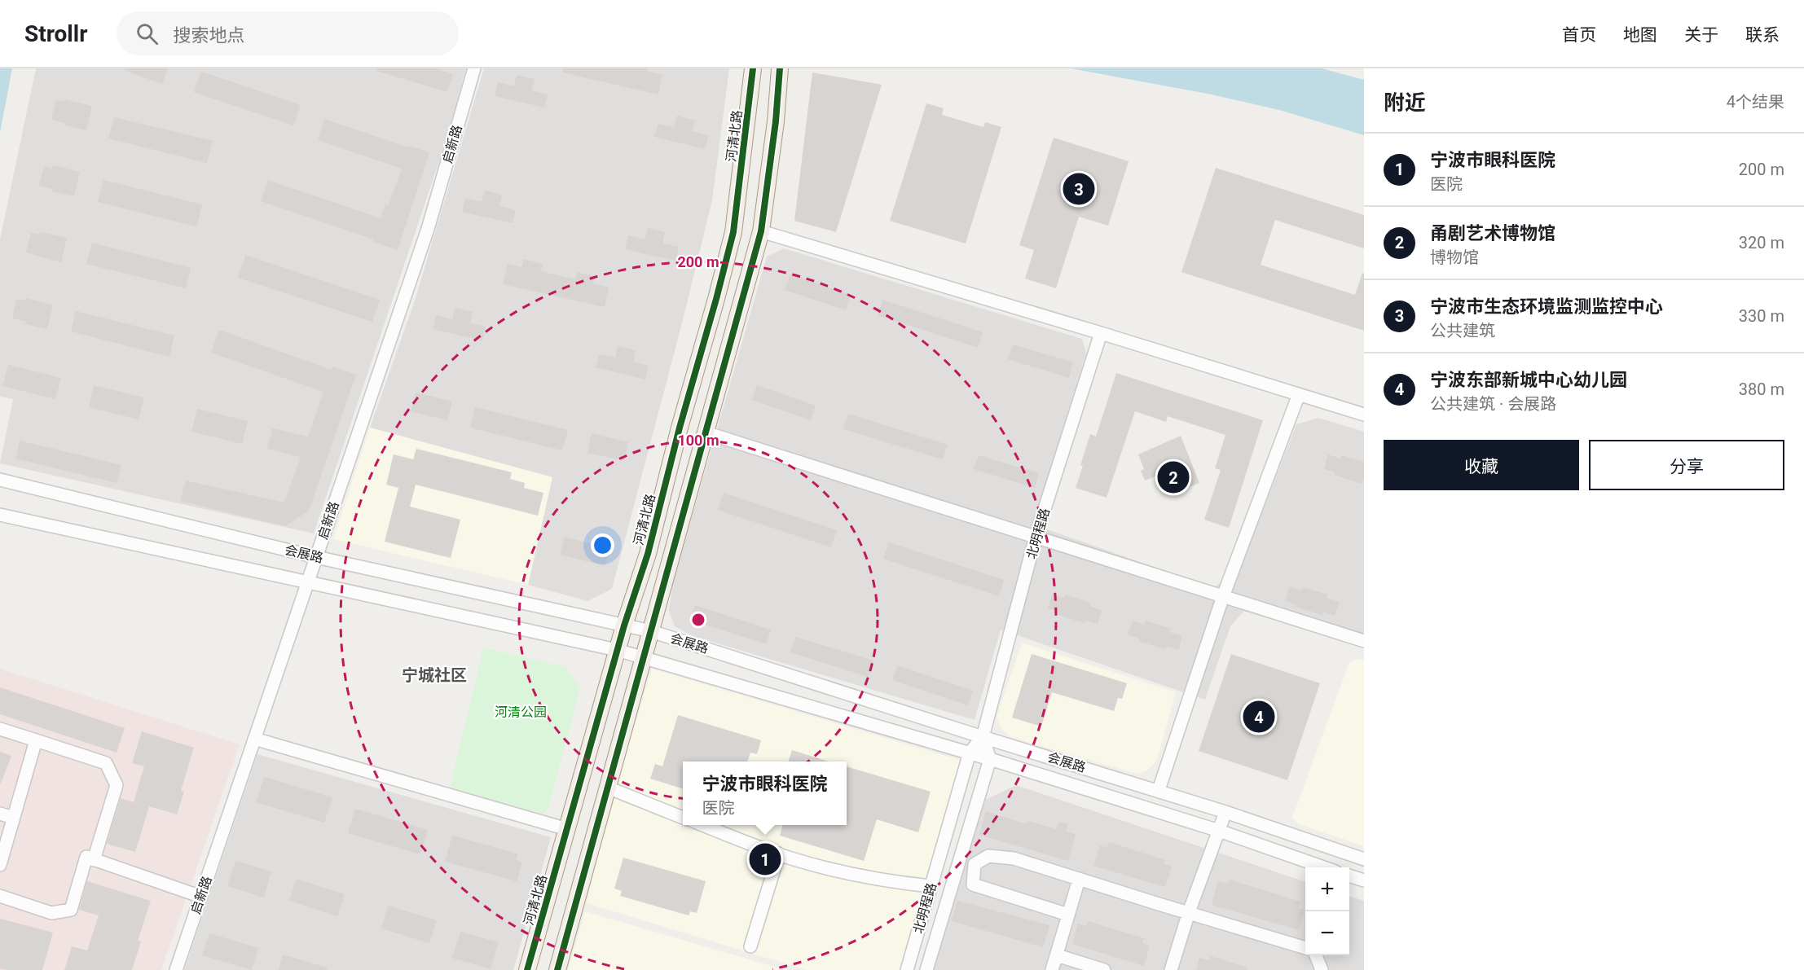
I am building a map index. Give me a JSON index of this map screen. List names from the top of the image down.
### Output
{
  "streets": {
    "main road": ["河清北路"],
    "street": ["启新路", "北明程路", "会展路"]
  },
  "crossings": [
    ["河清北路", "会展路"],
    ["启新路", "会展路"],
    ["北明程路", "会展路"]
  ],
  "districts": ["宁城社区"],
  "parks": ["河清公园"],
  "page": {
    "header": "Strollr",
    "search": "搜索地点",
    "nav": [
      "首页",
      "地图",
      "关于",
      "联系"
    ],
    "heading": ["附近", "4个结果"],
    "list": [
      {
        "mark": "1",
        "name": "宁波市眼科医院",
        "note": "医院",
        "value": "200 m"
      },
      {
        "mark": "2",
        "name": "甬剧艺术博物馆",
        "note": "博物馆",
        "value": "320 m"
      },
      {
        "mark": "3",
        "name": "宁波市生态环境监测监控中心",
        "note": "公共建筑",
        "value": "330 m"
      },
      {
        "mark": "4",
        "name": "宁波东部新城中心幼儿园",
        "note": "公共建筑 · 会展路",
        "value": "380 m"
      }
    ],
    "pins": [
      "3",
      "2",
      "4",
      "1"
    ],
    "buttons": ["收藏", "分享"],
    "popup": ["宁波市眼科医院", "医院"],
    "map_buttons": ["+", "−"]
  },
  "rings": ["200 m", "100 m"]
}
